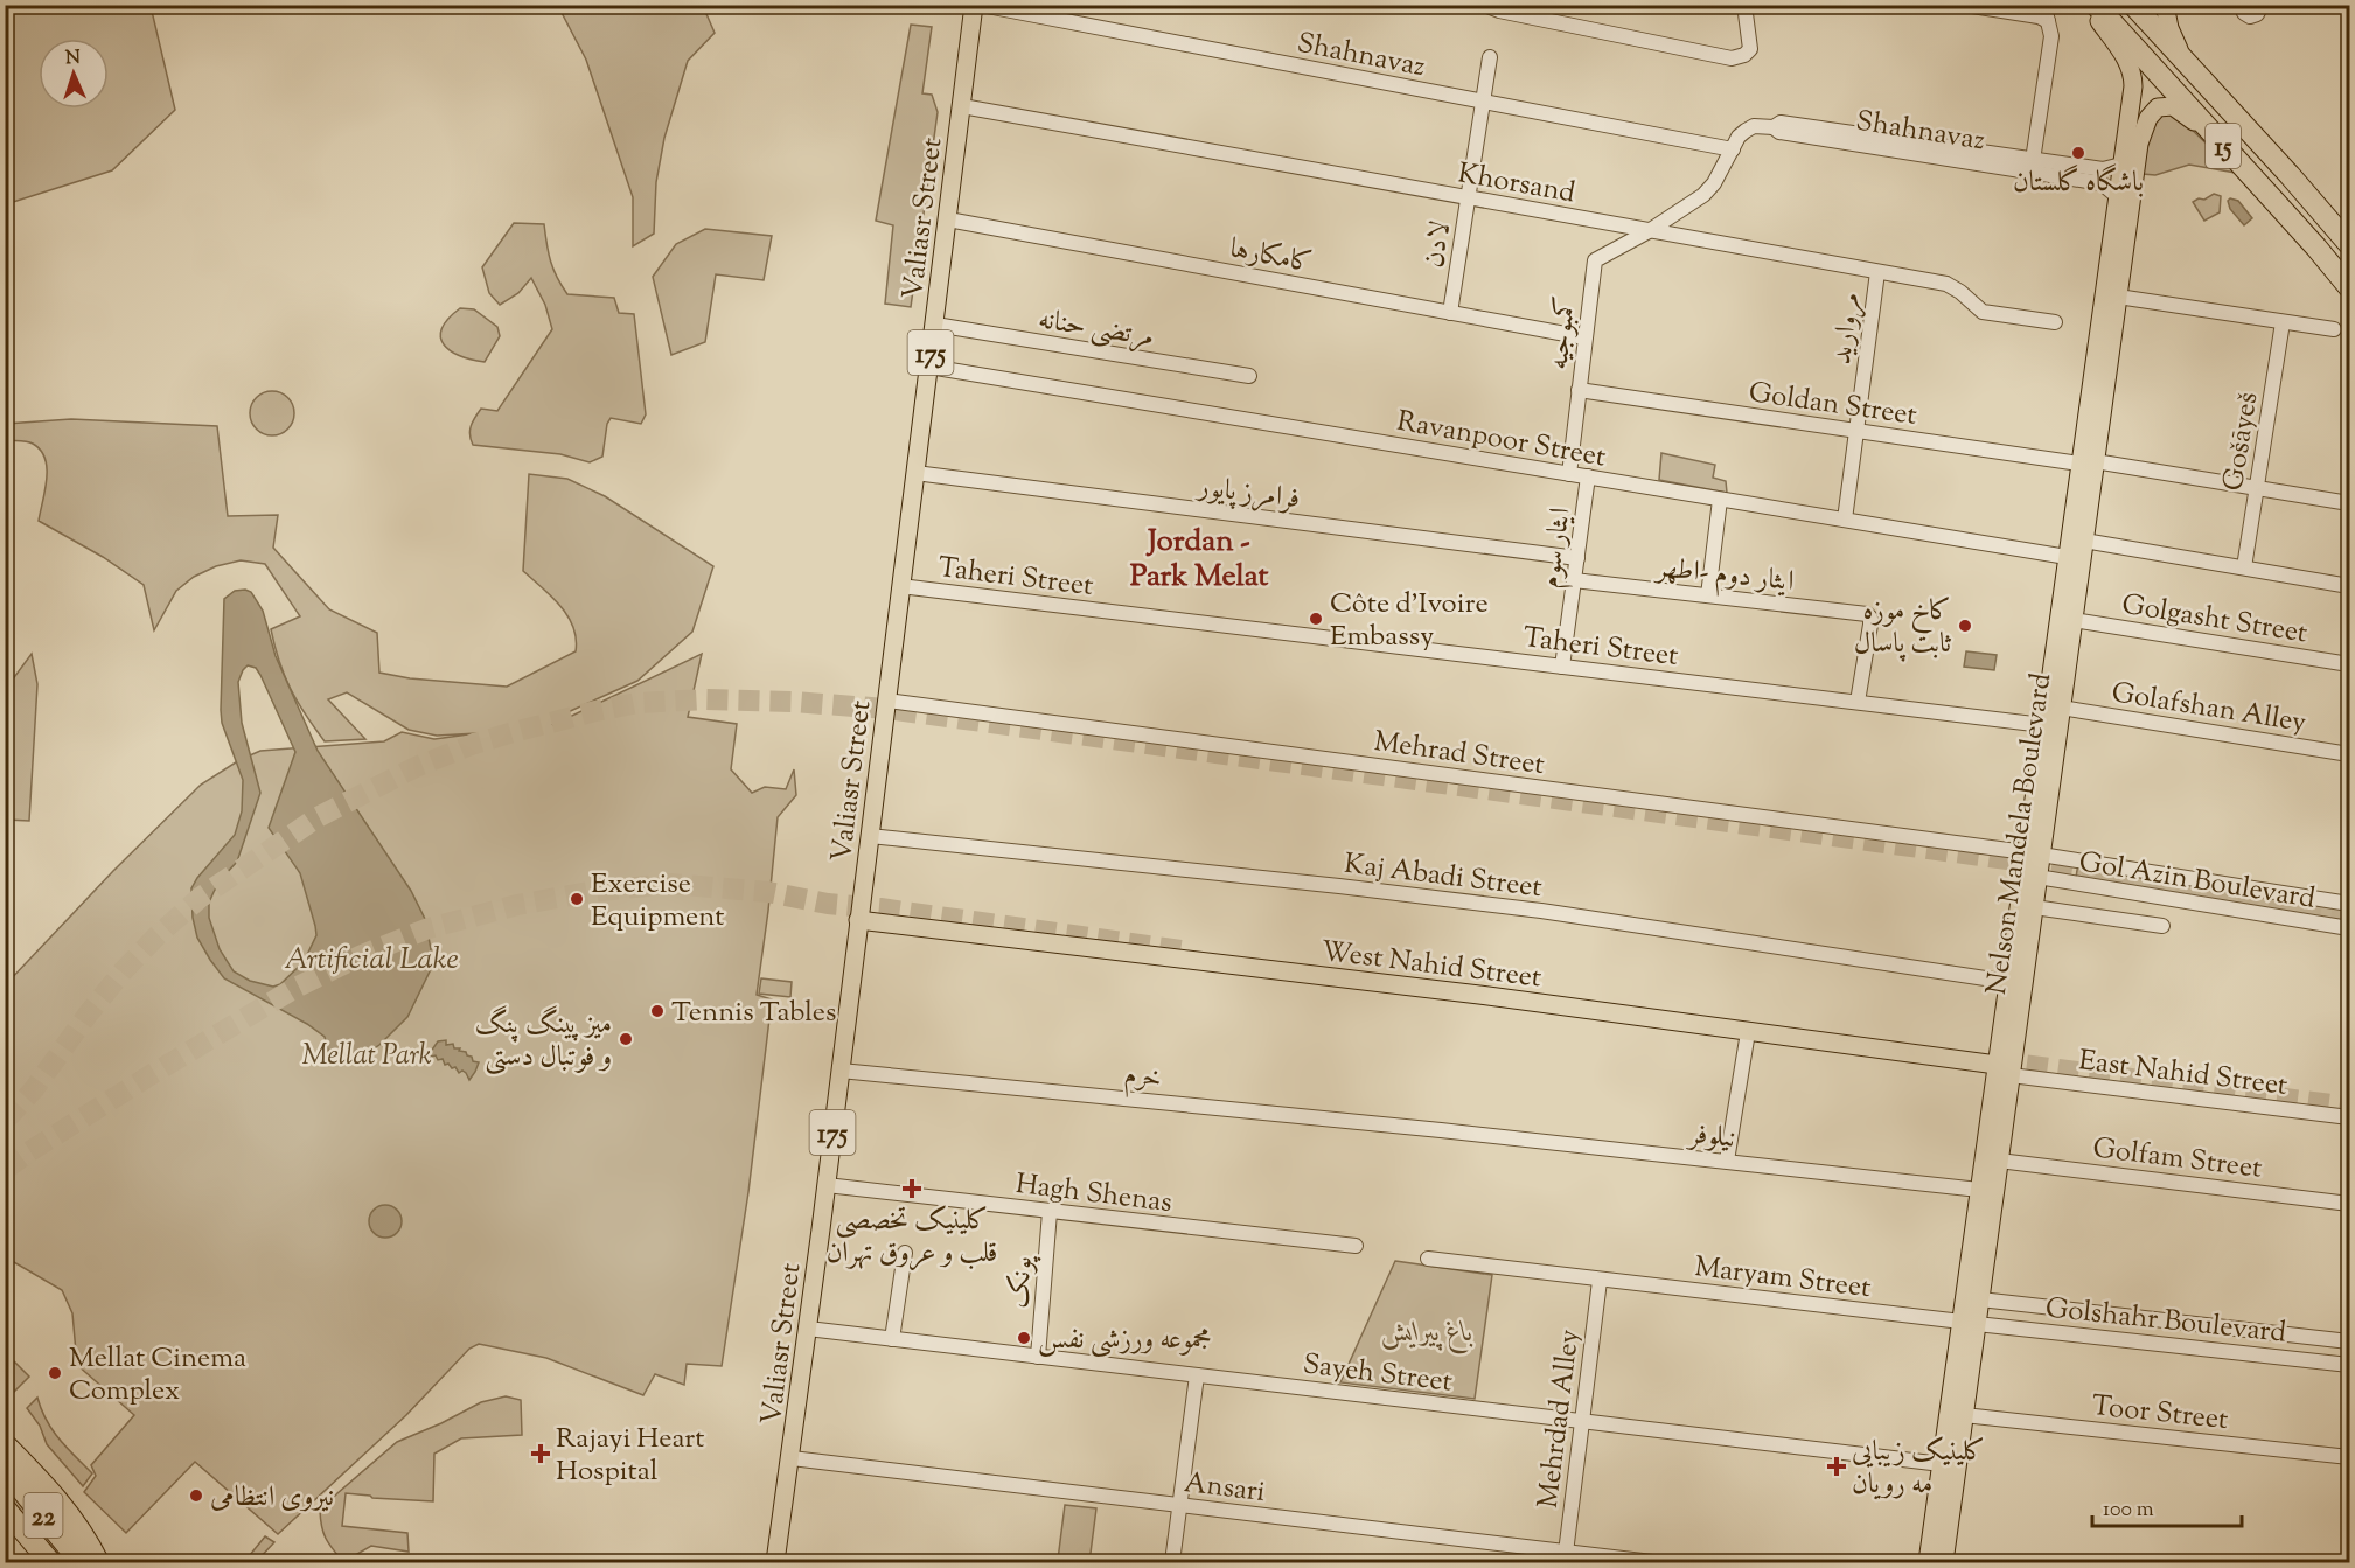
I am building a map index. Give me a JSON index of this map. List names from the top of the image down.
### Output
{
  "streets": {
    "highway": ["15", "22"],
    "main road": [
      "Valiasr Street",
      "175",
      "Nelson Mandela Boulevard",
      "West Nahid Street"
    ],
    "street": [
      "Shahnavaz",
      "Khorsand",
      "لادن",
      "کامکارها",
      "مرتضی حنانه",
      "مروارید",
      "کمبوجیه",
      "Goldan Street",
      "Ravanpoor Street",
      "Gošāyeš",
      "فرامرز پایور",
      "ایثار سوم",
      "ایثار دوم -اطهر",
      "Taheri Street",
      "Golgasht Street",
      "Golafshan Alley",
      "Mehrad Street",
      "Kaj Abadi Street",
      "Gol Azin Boulevard",
      "East Nahid Street",
      "خرم",
      "نیلوفر",
      "Golfam Street",
      "Hagh Shenas",
      "Maryam Street",
      "پونک",
      "Golshahr Boulevard",
      "Sayeh Street",
      "Toor Street",
      "Mehrdad Alley",
      "Ansari"
    ]
  },
  "crossings": [
    ["Shahnavaz", "لادن"],
    ["Shahnavaz", "کمبوجیه"],
    ["Shahnavaz", "Nelson Mandela Boulevard"],
    ["Khorsand", "Valiasr Street"],
    ["Khorsand", "لادن"],
    ["Khorsand", "مروارید"],
    ["Khorsand", "کمبوجیه"],
    ["Valiasr Street", "کامکارها"],
    ["Valiasr Street", "مرتضی حنانه"],
    ["Valiasr Street", "Ravanpoor Street"],
    ["Valiasr Street", "فرامرز پایور"],
    ["Valiasr Street", "Taheri Street"],
    ["Valiasr Street", "Mehrad Street"],
    ["Valiasr Street", "Kaj Abadi Street"],
    ["Valiasr Street", "West Nahid Street"],
    ["Valiasr Street", "خرم"],
    ["Valiasr Street", "Hagh Shenas"],
    ["Valiasr Street", "Sayeh Street"],
    ["Valiasr Street", "Ansari"],
    ["لادن", "کامکارها"],
    ["کامکارها", "کمبوجیه"],
    ["مروارید", "Goldan Street"],
    ["مروارید", "Ravanpoor Street"],
    ["کمبوجیه", "Goldan Street"],
    ["کمبوجیه", "Ravanpoor Street"],
    ["Goldan Street", "Gošāyeš"],
    ["Goldan Street", "Nelson Mandela Boulevard"],
    ["Ravanpoor Street", "ایثار سوم"],
    ["Ravanpoor Street", "Nelson Mandela Boulevard"],
    ["فرامرز پایور", "ایثار سوم"],
    ["ایثار سوم", "ایثار دوم -اطهر"],
    ["ایثار سوم", "Taheri Street"],
    ["ایثار دوم -اطهر", "Taheri Street"],
    ["Taheri Street", "Nelson Mandela Boulevard"],
    ["Golgasht Street", "Nelson Mandela Boulevard"],
    ["Golafshan Alley", "Nelson Mandela Boulevard"],
    ["Mehrad Street", "Nelson Mandela Boulevard"],
    ["Mehrad Street", "Gol Azin Boulevard"],
    ["Nelson Mandela Boulevard", "Kaj Abadi Street"],
    ["Nelson Mandela Boulevard", "Gol Azin Boulevard"],
    ["Nelson Mandela Boulevard", "West Nahid Street"],
    ["Nelson Mandela Boulevard", "East Nahid Street"],
    ["Nelson Mandela Boulevard", "نیلوفر"],
    ["Nelson Mandela Boulevard", "Golfam Street"],
    ["Nelson Mandela Boulevard", "Maryam Street"],
    ["Nelson Mandela Boulevard", "Golshahr Boulevard"],
    ["Nelson Mandela Boulevard", "Sayeh Street"],
    ["Nelson Mandela Boulevard", "Toor Street"],
    ["West Nahid Street", "East Nahid Street"],
    ["خرم", "نیلوفر"],
    ["Hagh Shenas", "پونک"],
    ["Maryam Street", "Golshahr Boulevard"],
    ["Maryam Street", "Mehrdad Alley"],
    ["پونک", "Sayeh Street"],
    ["Sayeh Street", "Mehrdad Alley"],
    ["Mehrdad Alley", "Ansari"]
  ],
  "districts": ["Jordan - Park Melat"],
  "water": ["Artificial Lake"],
  "parks": ["Mellat Park", "باغ پیرایش"],
  "places": {
    "other": [
      "باشگاه گلستان",
      "Côte d'Ivoire Embassy",
      "کاخ موزه ثابت پاسال",
      "Exercise Equipment",
      "Tennis Tables",
      "میز پینگ پنگ و فوتبال دستی",
      "مجموعه ورزشی نفس",
      "Mellat Cinema Complex",
      "نیروی انتظامی"
    ],
    "health": ["کلینیک تخصصی قلب و عروق تهران", "Rajayi Heart Hospital", "کلینیک زیبایی مه رویان"]
  },
  "scale_bar": "100 m",
  "north": "top"
}
